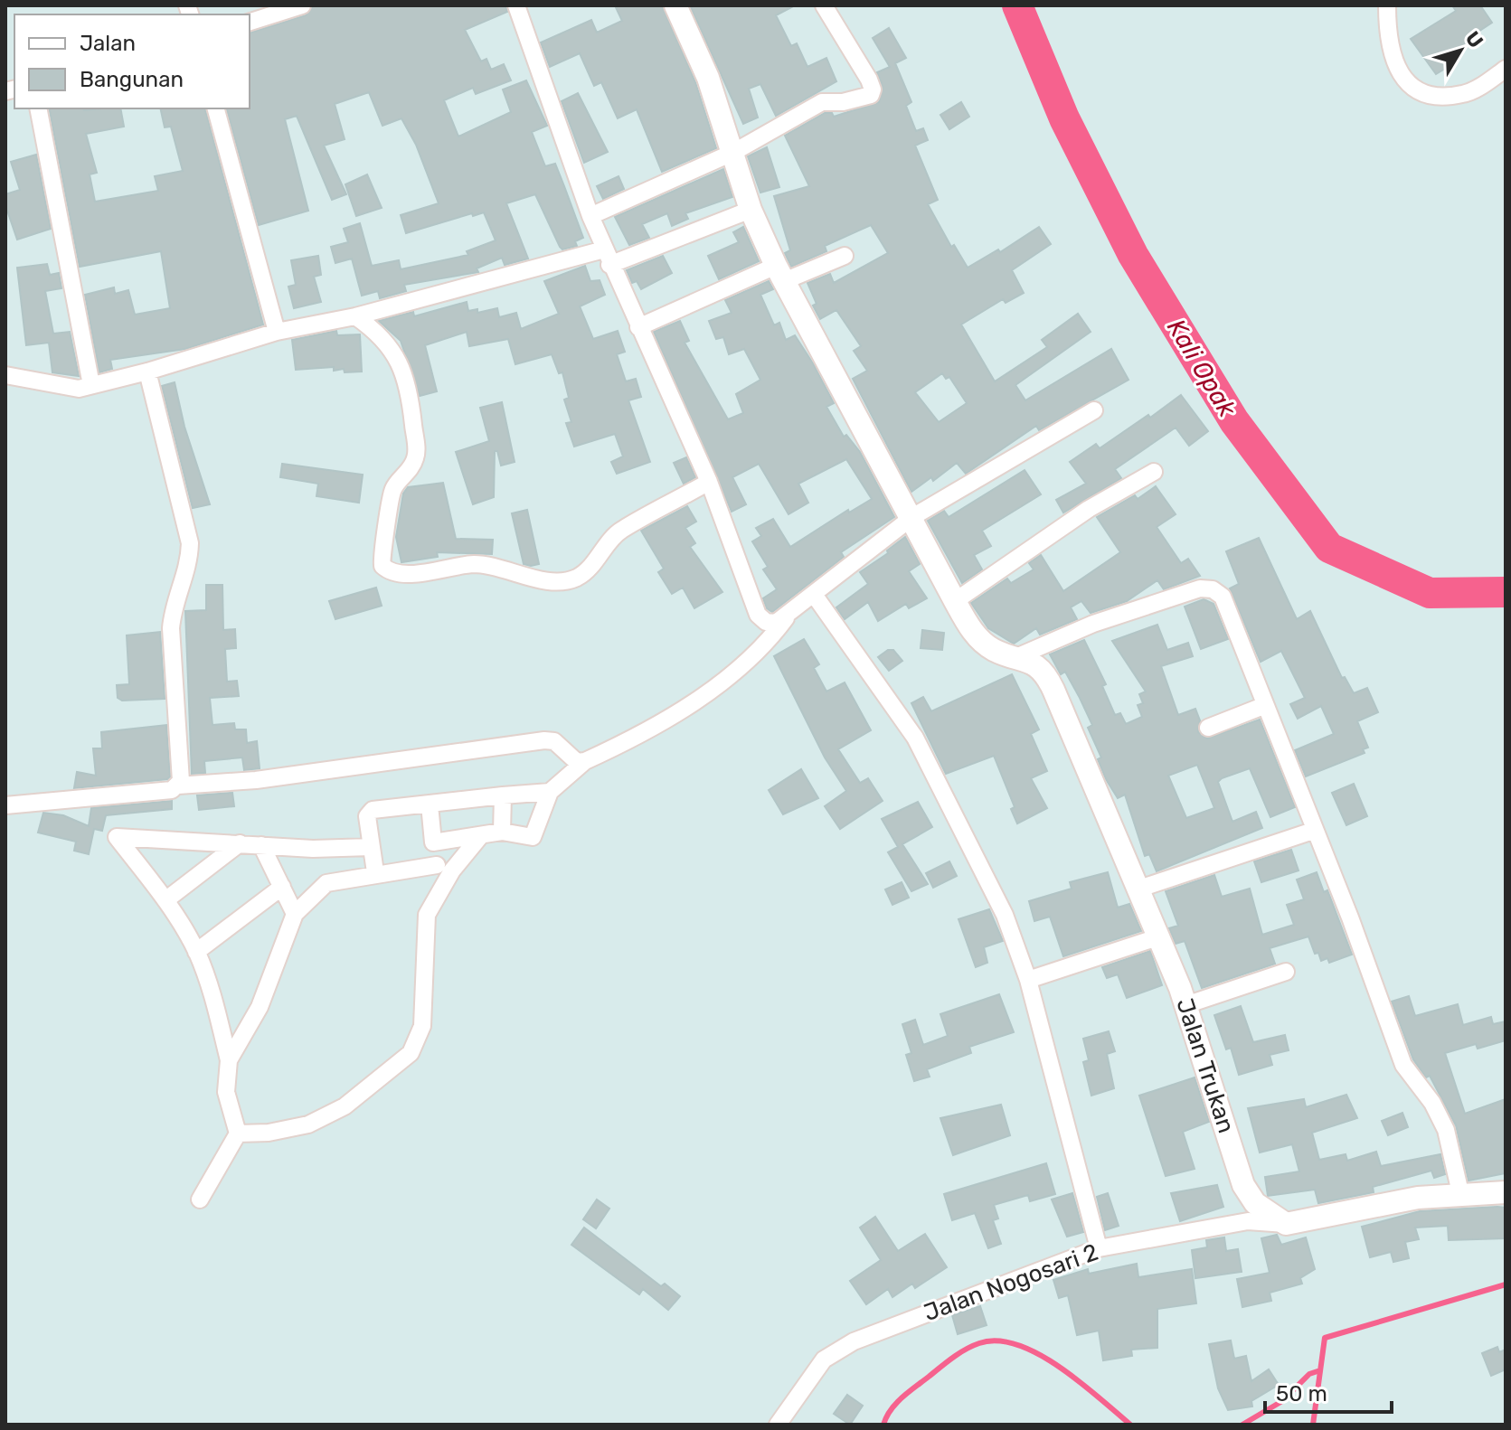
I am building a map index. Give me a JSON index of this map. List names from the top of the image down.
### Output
{
  "streets": {
    "street": ["Jalan Trukan", "Jalan Nogosari 2"]
  },
  "crossings": [
    ["Jalan Trukan", "Jalan Nogosari 2"]
  ],
  "water": ["Kali Opak"],
  "legend": ["Jalan", "Bangunan"],
  "scale_bar": "50 m",
  "north": "top right"
}
